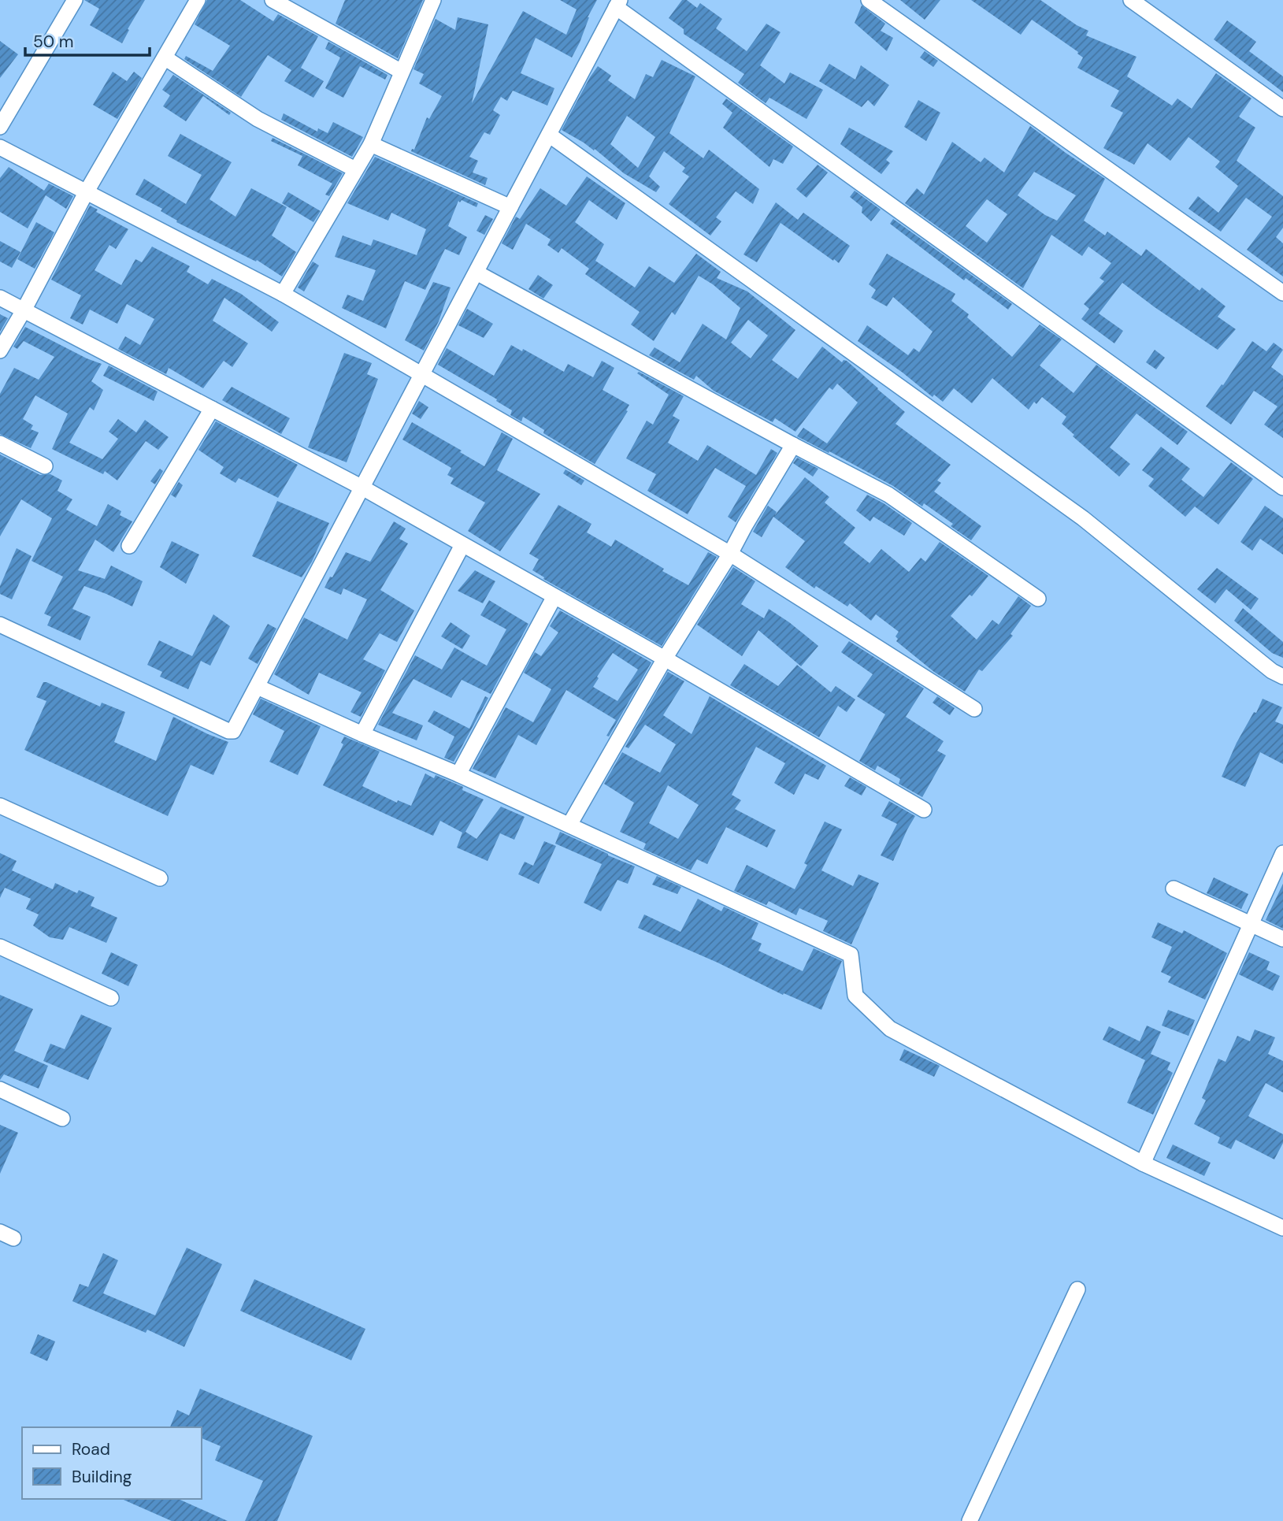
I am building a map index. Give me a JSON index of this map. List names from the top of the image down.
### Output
{
  "legend": ["Road", "Building"],
  "scale_bar": "50 m"
}
